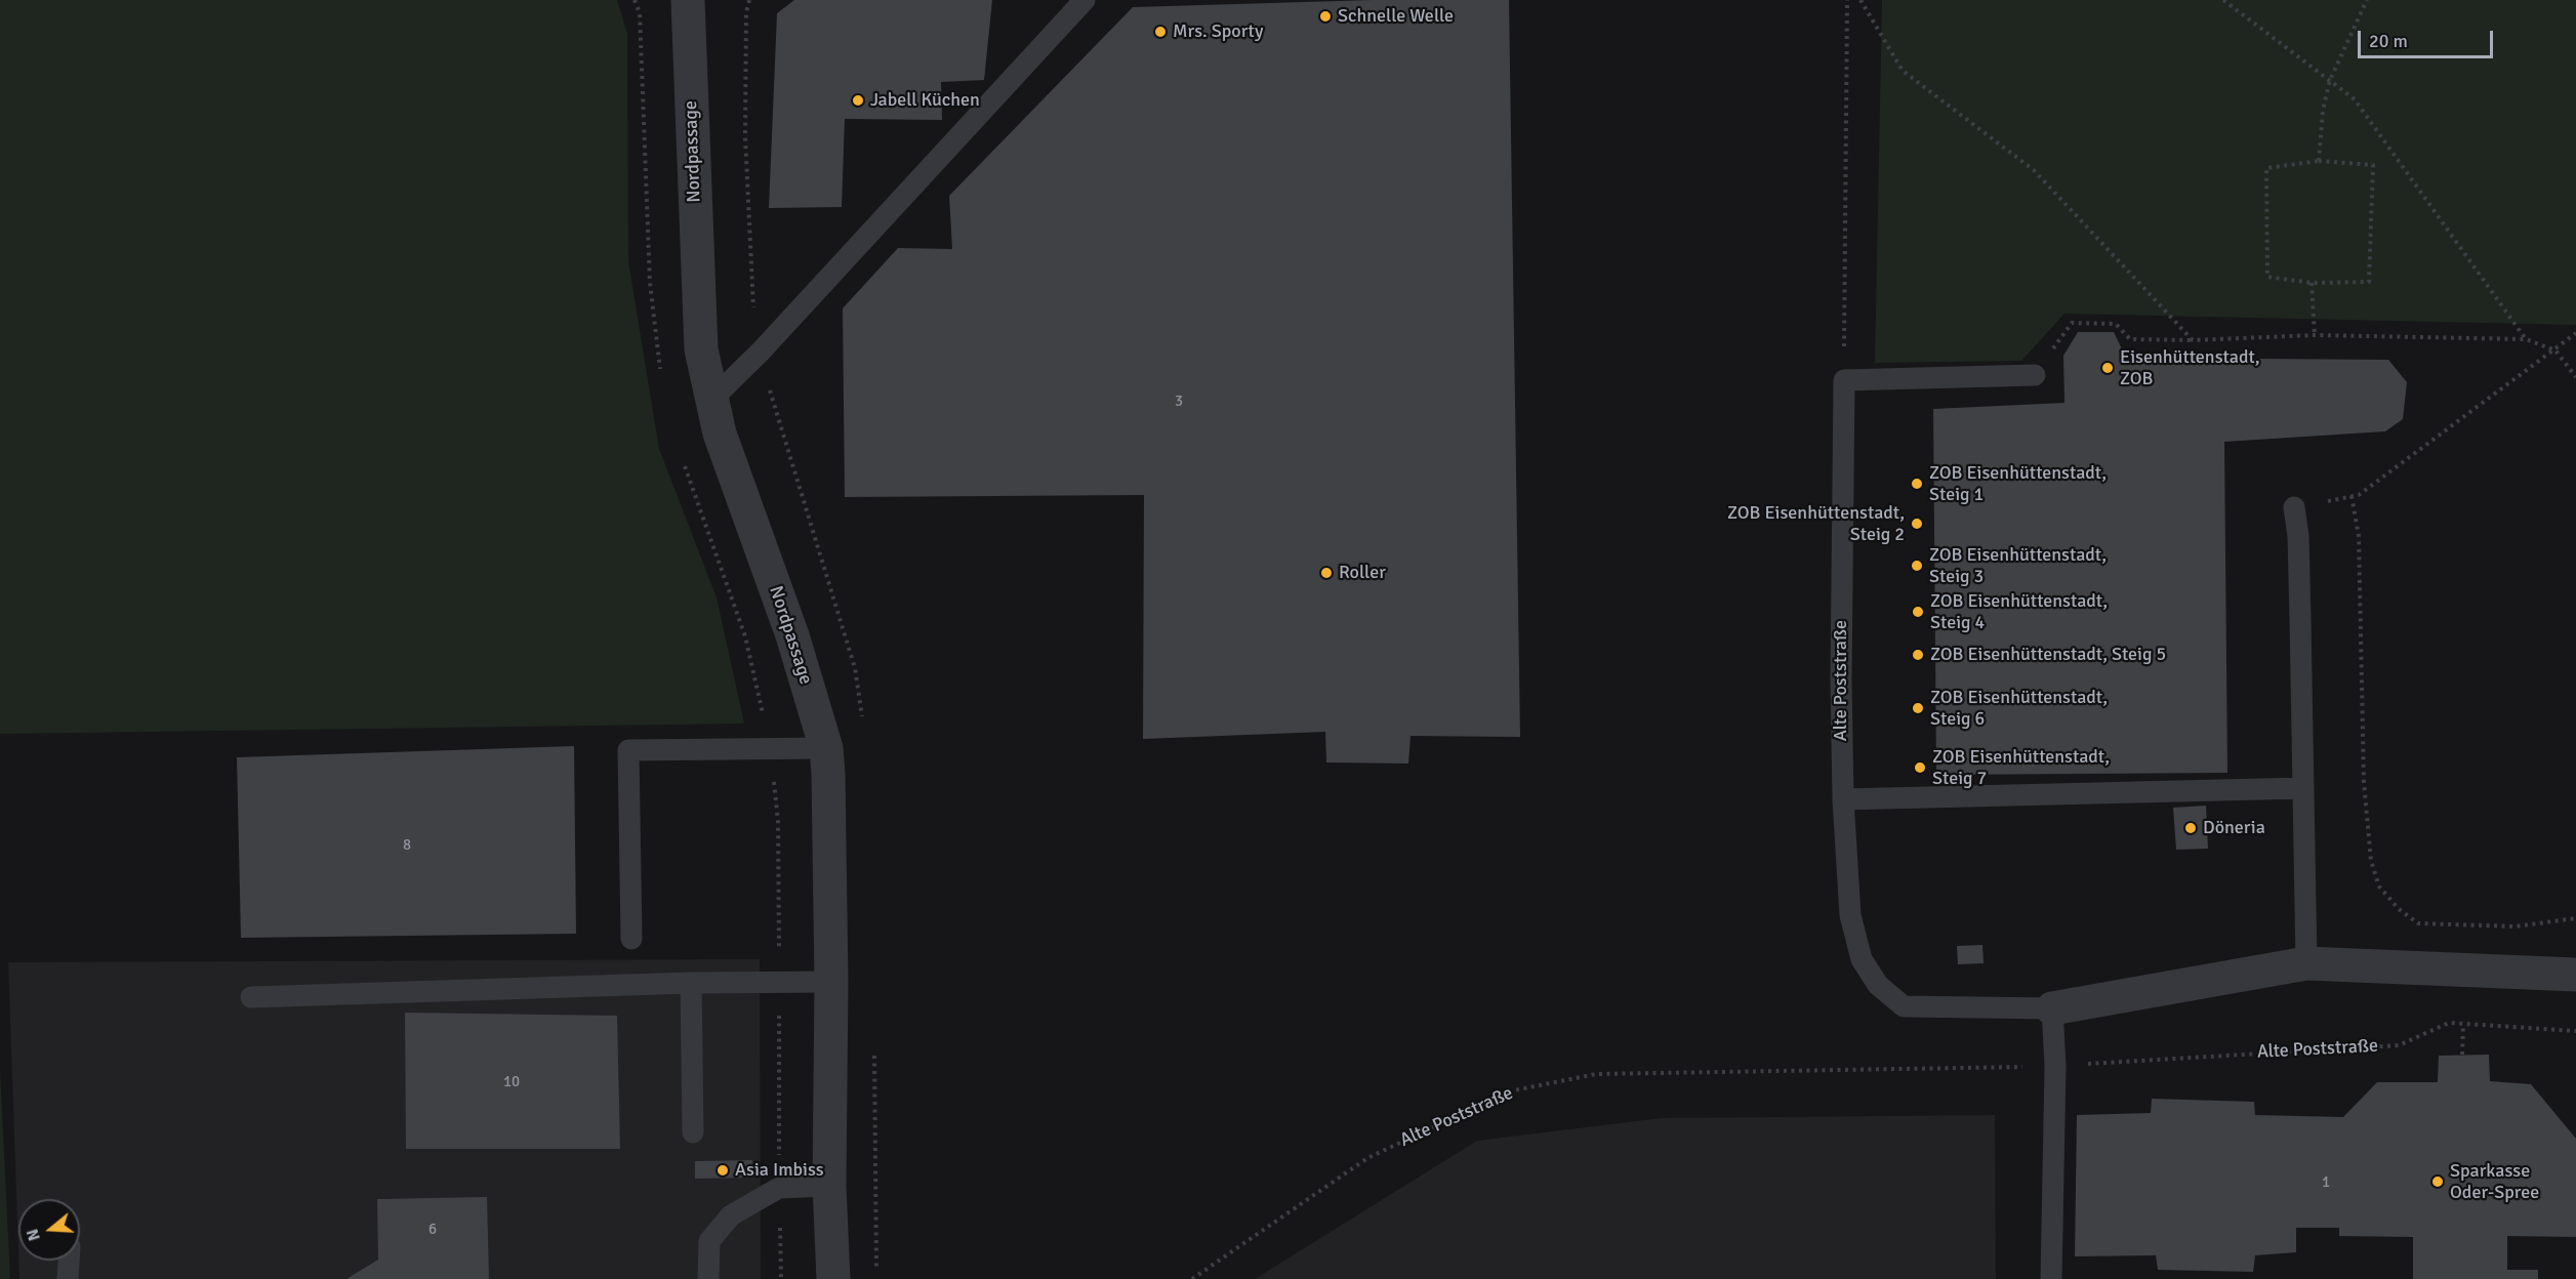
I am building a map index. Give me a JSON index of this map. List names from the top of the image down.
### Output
{
  "streets": {
    "street": ["Nordpassage", "Alte Poststraße"]
  },
  "places": [
    "Schnelle Welle",
    "Mrs. Sporty",
    "Jabell Küchen",
    "Eisenhüttenstadt, ZOB",
    "ZOB Eisenhüttenstadt, Steig 1",
    "ZOB Eisenhüttenstadt, Steig 2",
    "ZOB Eisenhüttenstadt, Steig 3",
    "Roller",
    "ZOB Eisenhüttenstadt, Steig 4",
    "ZOB Eisenhüttenstadt, Steig 5",
    "ZOB Eisenhüttenstadt, Steig 6",
    "ZOB Eisenhüttenstadt, Steig 7",
    "Döneria",
    "Asia Imbiss",
    "Sparkasse Oder-Spree"
  ],
  "house_numbers": [
    "3",
    "8",
    "10",
    "1",
    "6"
  ],
  "scale_bar": "20 m",
  "north": "left"
}
